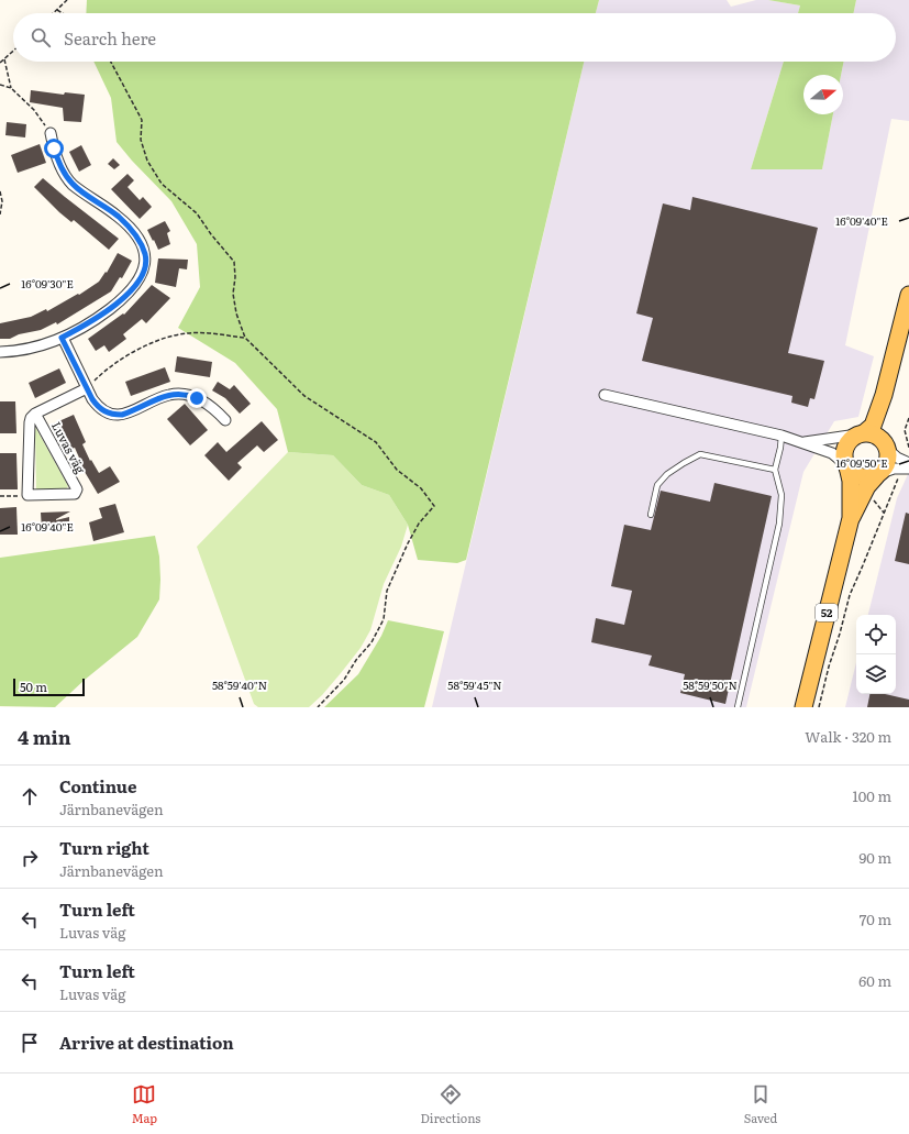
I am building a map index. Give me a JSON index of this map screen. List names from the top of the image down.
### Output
{
  "streets": {
    "main road": ["52"],
    "street": ["Luvas väg"]
  },
  "scale_bar": "50 m",
  "north": "right",
  "page": {
    "search": "Search here",
    "scale": "50 m",
    "heading": ["4 min", "Walk · 320 m"],
    "list": [
      ["Continue", "Järnbanevägen", "100 m"],
      ["Turn right", "Järnbanevägen", "90 m"],
      ["Turn left", "Luvas väg", "70 m"],
      ["Turn left", "Luvas väg", "60 m"],
      "Arrive at destination"
    ],
    "nav": ["Map", "Directions", "Saved"]
  },
  "coordinates": [
    "16°09'40\"E",
    "16°09'30\"E",
    "16°09'50\"E",
    "58°59'40\"N",
    "58°59'45\"N",
    "58°59'50\"N"
  ]
}
